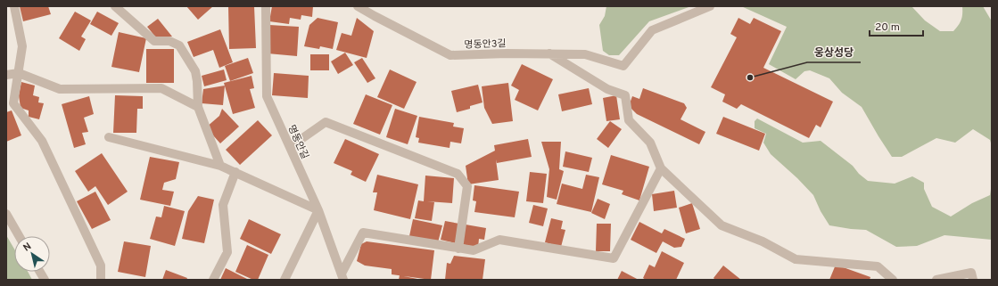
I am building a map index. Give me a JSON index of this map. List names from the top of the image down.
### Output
{
  "streets": {
    "street": ["명동안3길", "명동안길"]
  },
  "places": ["웅상성당"],
  "scale_bar": "20 m",
  "north": "top left"
}
